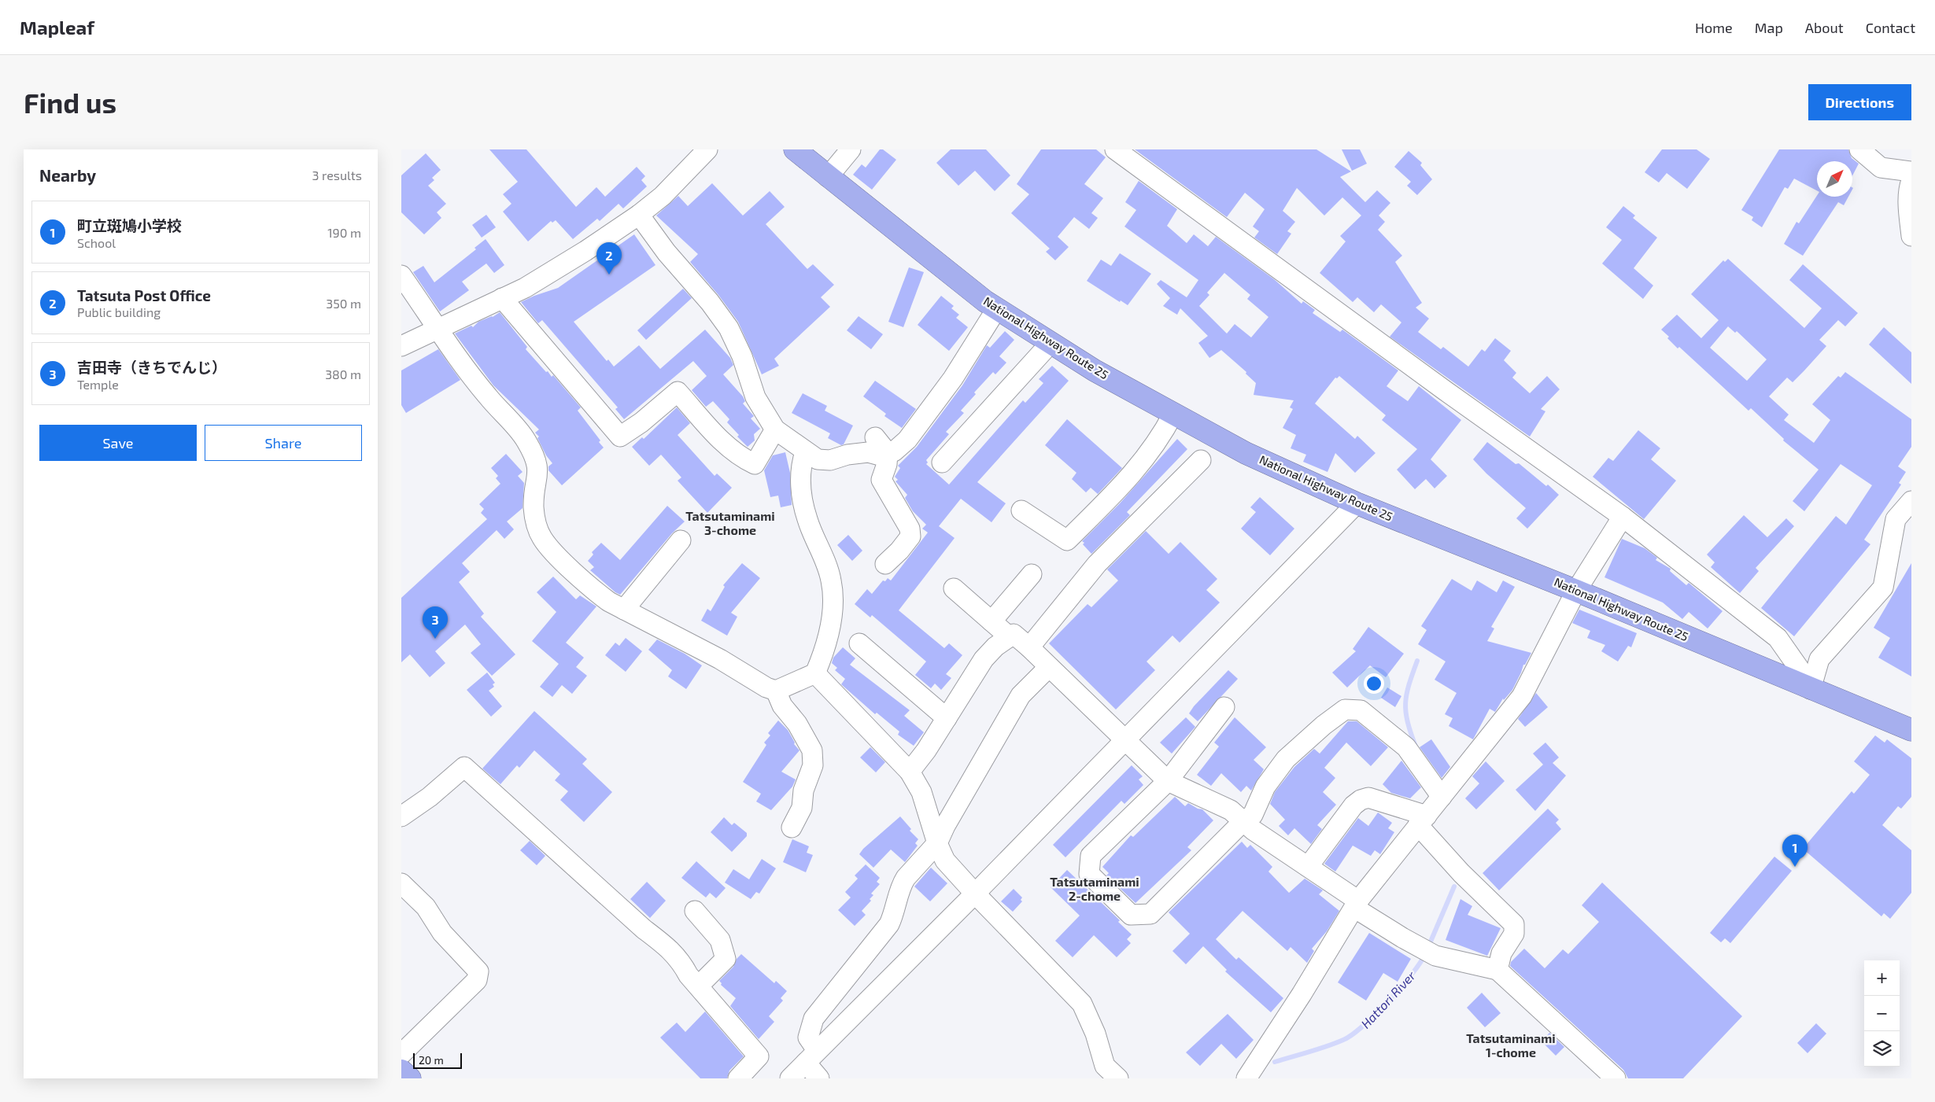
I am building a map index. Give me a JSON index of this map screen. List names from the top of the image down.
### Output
{
  "streets": {
    "highway": ["National Highway Route 25"]
  },
  "districts": ["Tatsutaminami 3-chome", "Tatsutaminami 2-chome", "Tatsutaminami 1-chome"],
  "water": ["Hattori River"],
  "scale_bar": "20 m",
  "north": "top right",
  "page": {
    "header": "Mapleaf",
    "nav": [
      "Home",
      "Map",
      "About",
      "Contact"
    ],
    "buttons": [
      "Directions",
      ["Save", "Share"]
    ],
    "title": "Find us",
    "heading": ["Nearby", "3 results"],
    "list": [
      {
        "mark": "1",
        "name": "町立斑鳩小学校",
        "note": "School",
        "value": "190 m"
      },
      {
        "mark": "2",
        "name": "Tatsuta Post Office",
        "note": "Public building",
        "value": "350 m"
      },
      {
        "mark": "3",
        "name": "吉田寺（きちでんじ）",
        "note": "Temple",
        "value": "380 m"
      }
    ],
    "pins": ["2", "3", "1"],
    "map_buttons": ["+", "−"],
    "scale": "20 m"
  }
}
